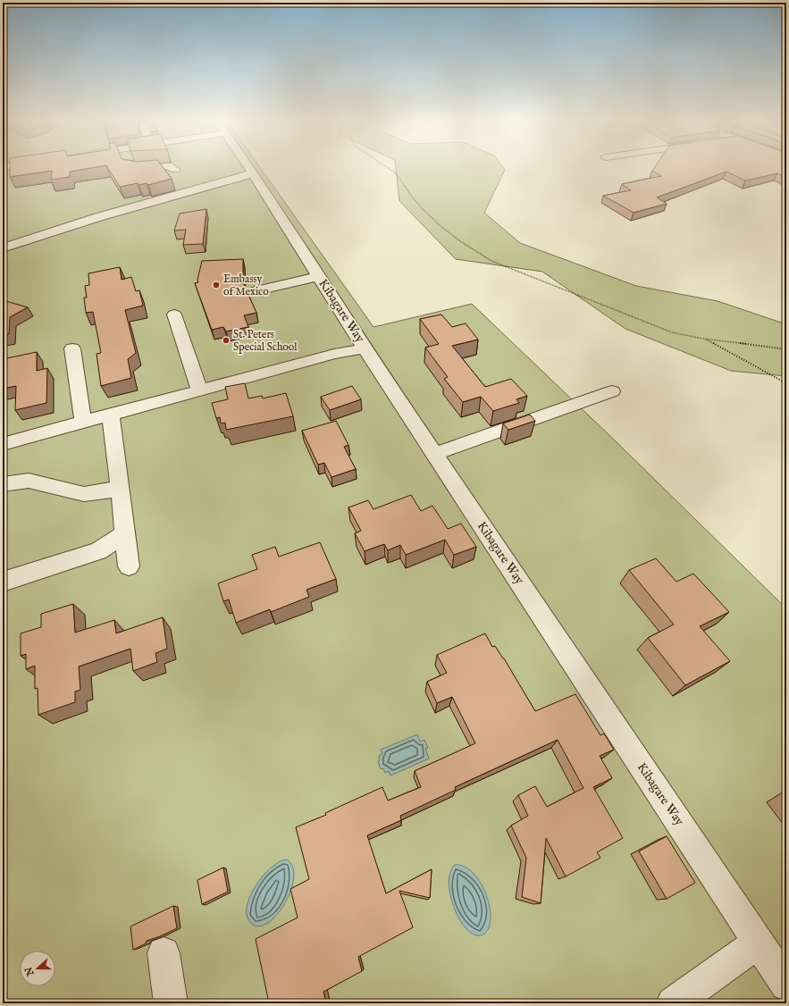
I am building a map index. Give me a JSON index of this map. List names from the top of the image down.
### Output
{
  "streets": {
    "street": ["Kibagare Way"]
  },
  "places": ["Embassy of Mexico", "St. Peters Special School"],
  "north": "left"
}
